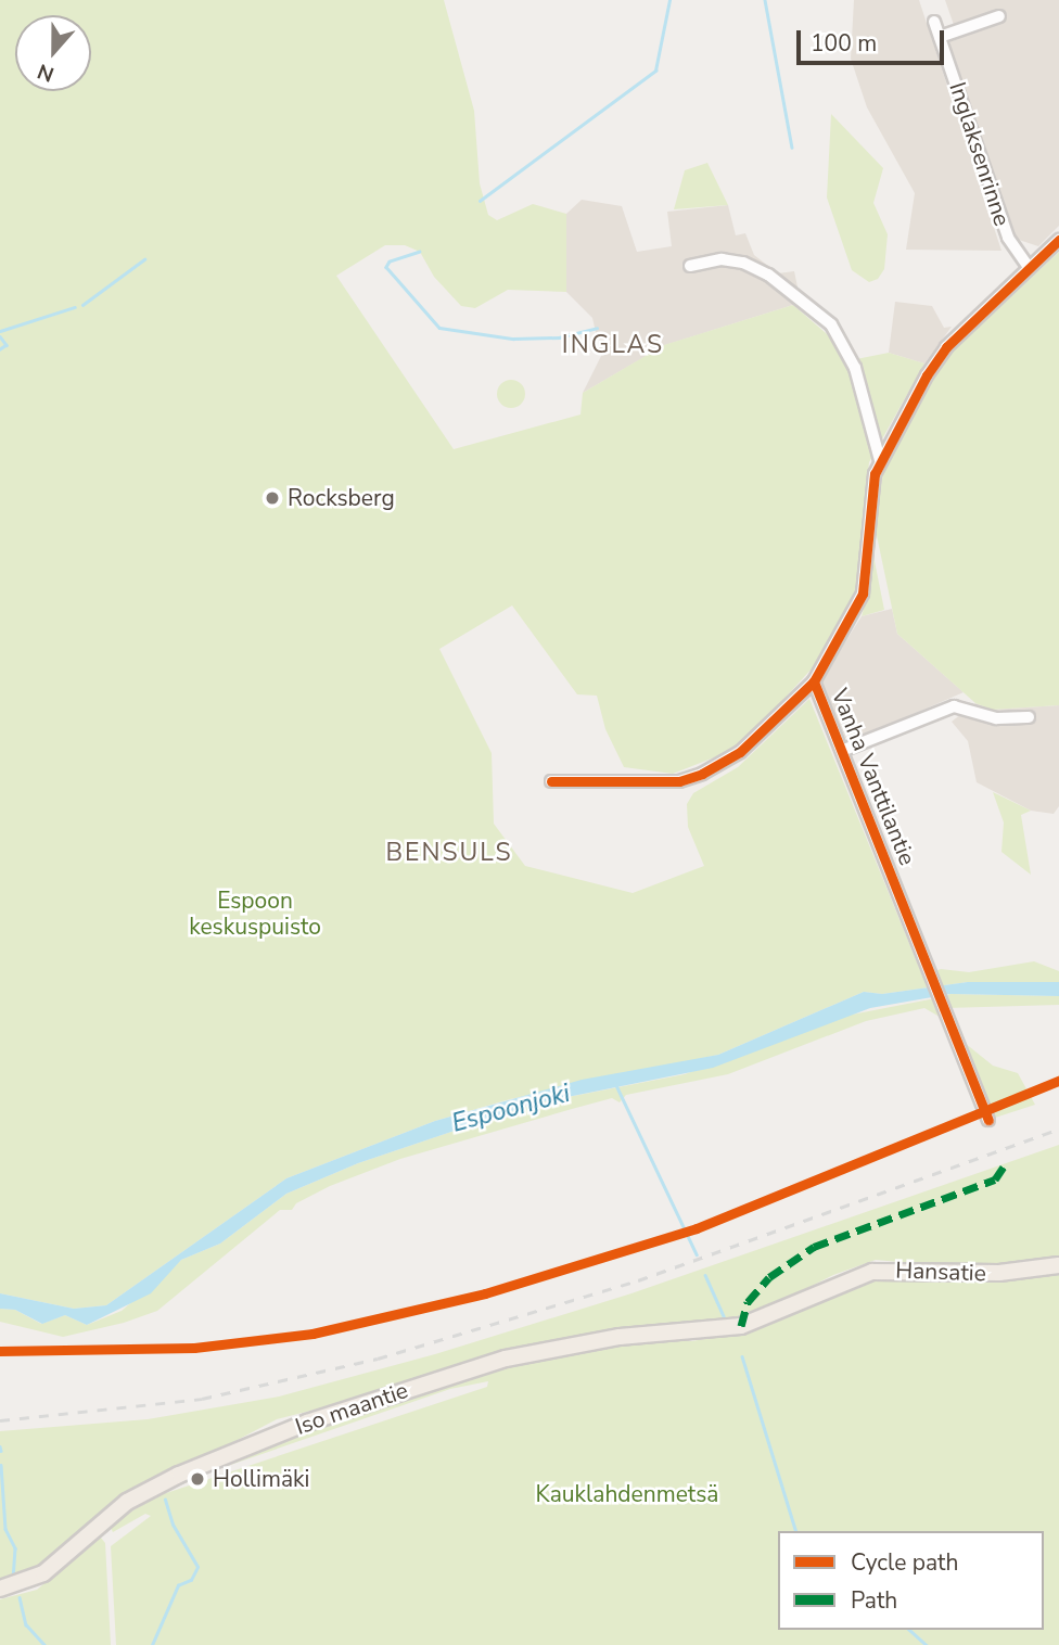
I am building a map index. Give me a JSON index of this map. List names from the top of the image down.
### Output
{
  "streets": {
    "main road": ["Hansatie", "Iso maantie"],
    "street": ["Inglaksenrinne", "Vanha Vanttilantie"]
  },
  "crossings": [
    ["Inglaksenrinne", "Vanha Vanttilantie"],
    ["Hansatie", "Iso maantie"]
  ],
  "districts": ["INGLAS", "BENSULS"],
  "water": ["Espoonjoki"],
  "parks": ["Espoon keskuspuisto", "Kauklahdenmetsä"],
  "places": ["Rocksberg", "Hollimäki"],
  "legend": ["Cycle path", "Path"],
  "scale_bar": "100 m",
  "north": "bottom"
}
